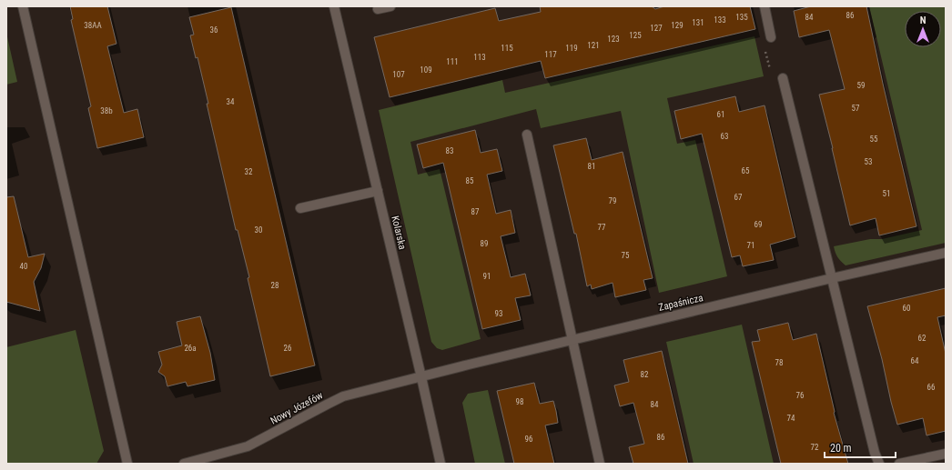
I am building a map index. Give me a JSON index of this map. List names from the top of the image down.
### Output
{
  "streets": {
    "street": ["Kolarska", "Zapaśnicza", "Nowy Józefów"]
  },
  "crossings": [
    ["Kolarska", "Zapaśnicza"],
    ["Kolarska", "Nowy Józefów"],
    ["Zapaśnicza", "Nowy Józefów"]
  ],
  "house_numbers": [
    "86",
    "135",
    "84",
    "133",
    "131",
    "38AA",
    "129",
    "127",
    "36",
    "125",
    "123",
    "121",
    "115",
    "119",
    "117",
    "113",
    "111",
    "109",
    "107",
    "59",
    "34",
    "57",
    "38b",
    "61",
    "63",
    "55",
    "83",
    "53",
    "81",
    "65",
    "32",
    "85",
    "51",
    "67",
    "79",
    "87",
    "69",
    "77",
    "30",
    "89",
    "71",
    "75",
    "40",
    "91",
    "28",
    "60",
    "93",
    "62",
    "26a",
    "26",
    "64",
    "78",
    "82",
    "66",
    "76",
    "98",
    "84",
    "74",
    "86",
    "96",
    "72"
  ],
  "scale_bar": "20 m",
  "north": "top"
}
